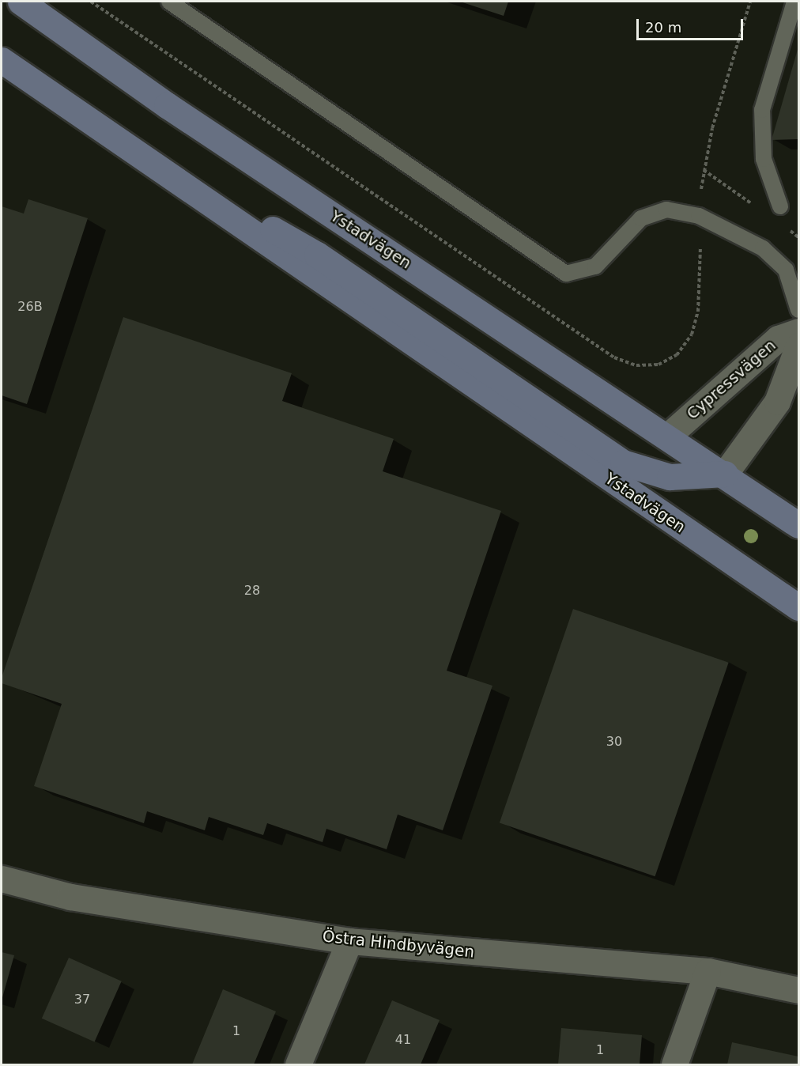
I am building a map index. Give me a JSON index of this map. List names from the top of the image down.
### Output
{
  "streets": {
    "main road": ["Ystadvägen"],
    "street": ["Cypressvägen", "Östra Hindbyvägen"]
  },
  "crossings": [
    ["Ystadvägen", "Cypressvägen"]
  ],
  "house_numbers": [
    "26B",
    "28",
    "30",
    "37",
    "1",
    "41",
    "1"
  ],
  "scale_bar": "20 m"
}
